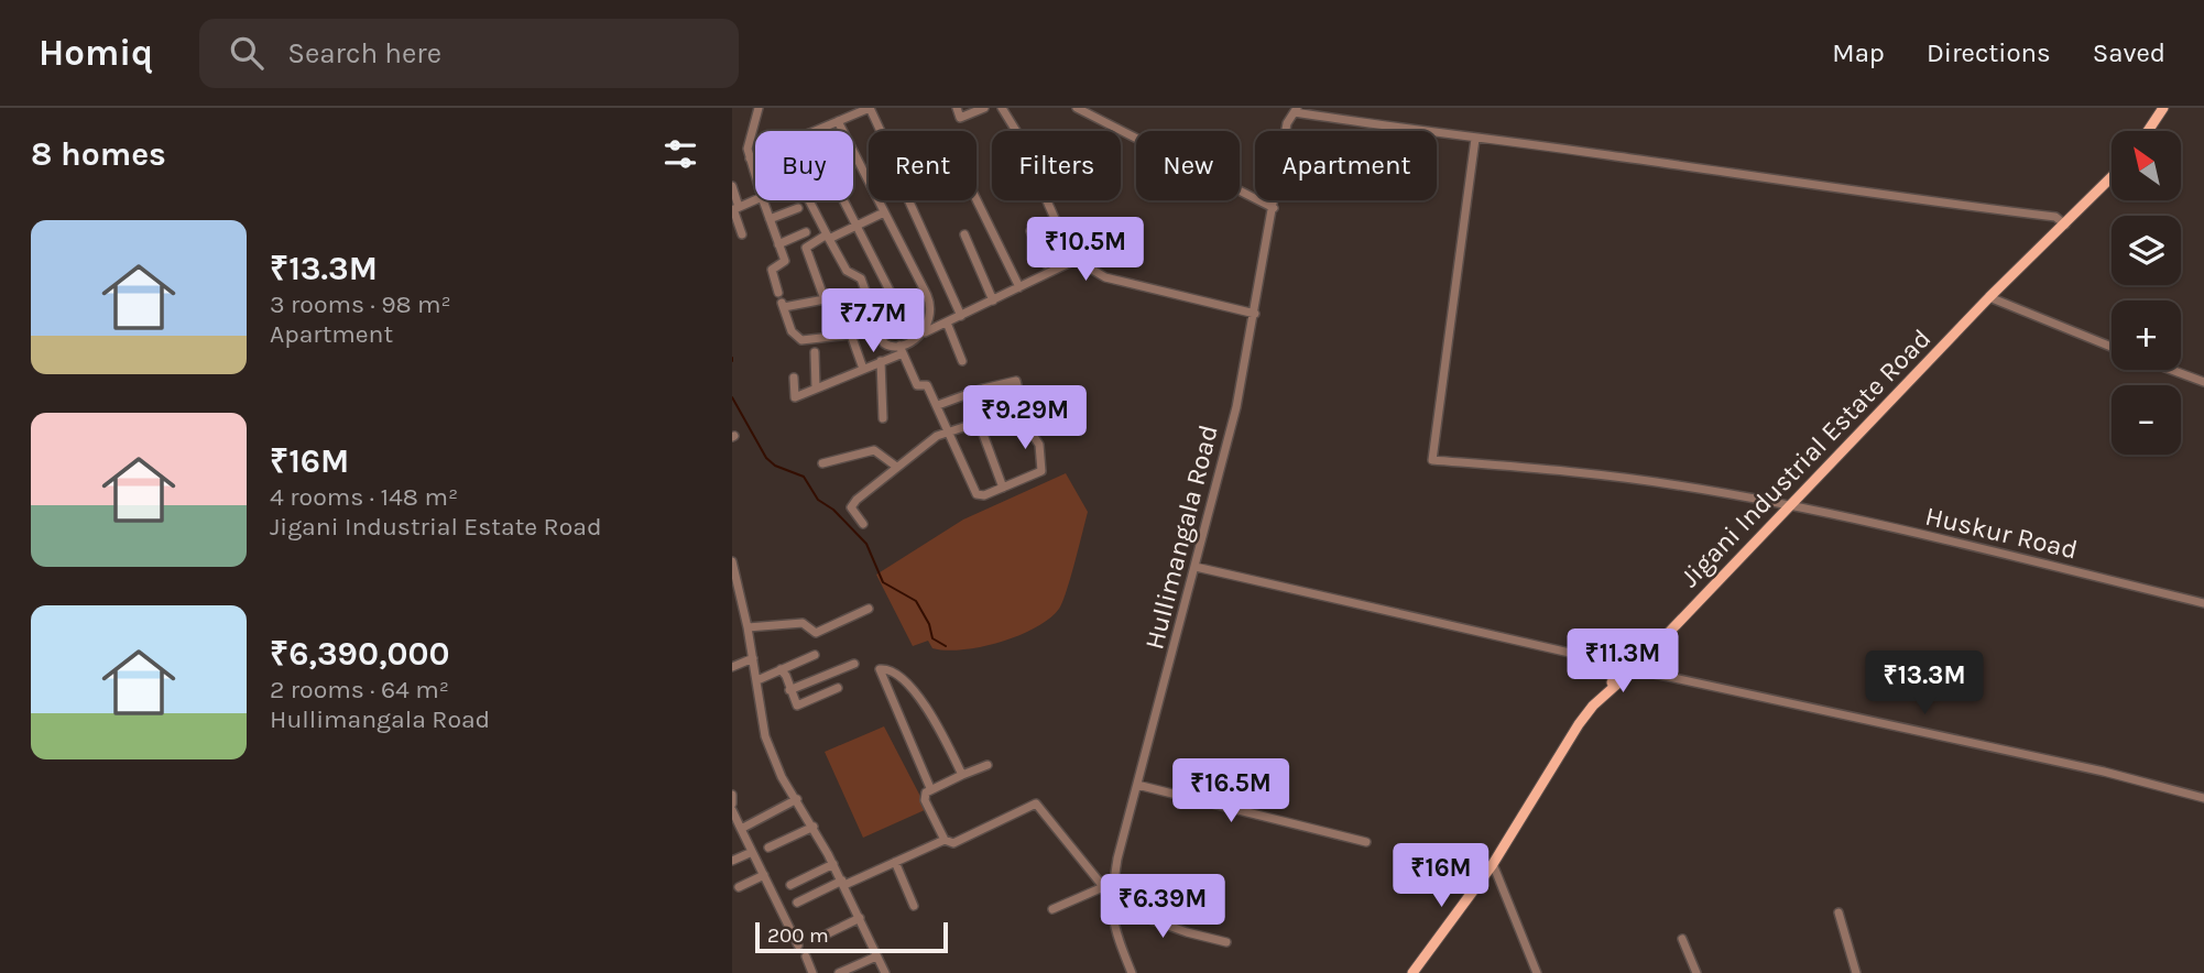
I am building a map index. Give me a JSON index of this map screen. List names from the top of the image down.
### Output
{
  "streets": {
    "main road": ["Jigani Industrial Estate Road"],
    "street": ["Huskur Road", "Hullimangala Road"]
  },
  "crossings": [
    ["Jigani Industrial Estate Road", "Huskur Road"]
  ],
  "scale_bar": "200 m",
  "north": "top left",
  "page": {
    "header": "Homiq",
    "search": "Search here",
    "nav": ["Map", "Directions", "Saved"],
    "heading": "8 homes",
    "map_buttons": ["+", "−"],
    "chip": [
      "Buy",
      "Rent",
      "Filters",
      "New",
      "Apartment"
    ],
    "list": [
      {
        "name": "₹13.3M",
        "note": "3 rooms · 98 m² · Apartment"
      },
      {
        "name": "₹16M",
        "note": "4 rooms · 148 m² · Jigani Industrial Estate Road"
      },
      {
        "name": "₹6,390,000",
        "note": "2 rooms · 64 m² · Hullimangala Road"
      }
    ],
    "price": [
      "₹10.5M",
      "₹7.7M",
      "₹9.29M",
      "₹11.3M",
      "₹13.3M",
      "₹16.5M",
      "₹16M",
      "₹6.39M"
    ],
    "scale": "200 m"
  }
}
